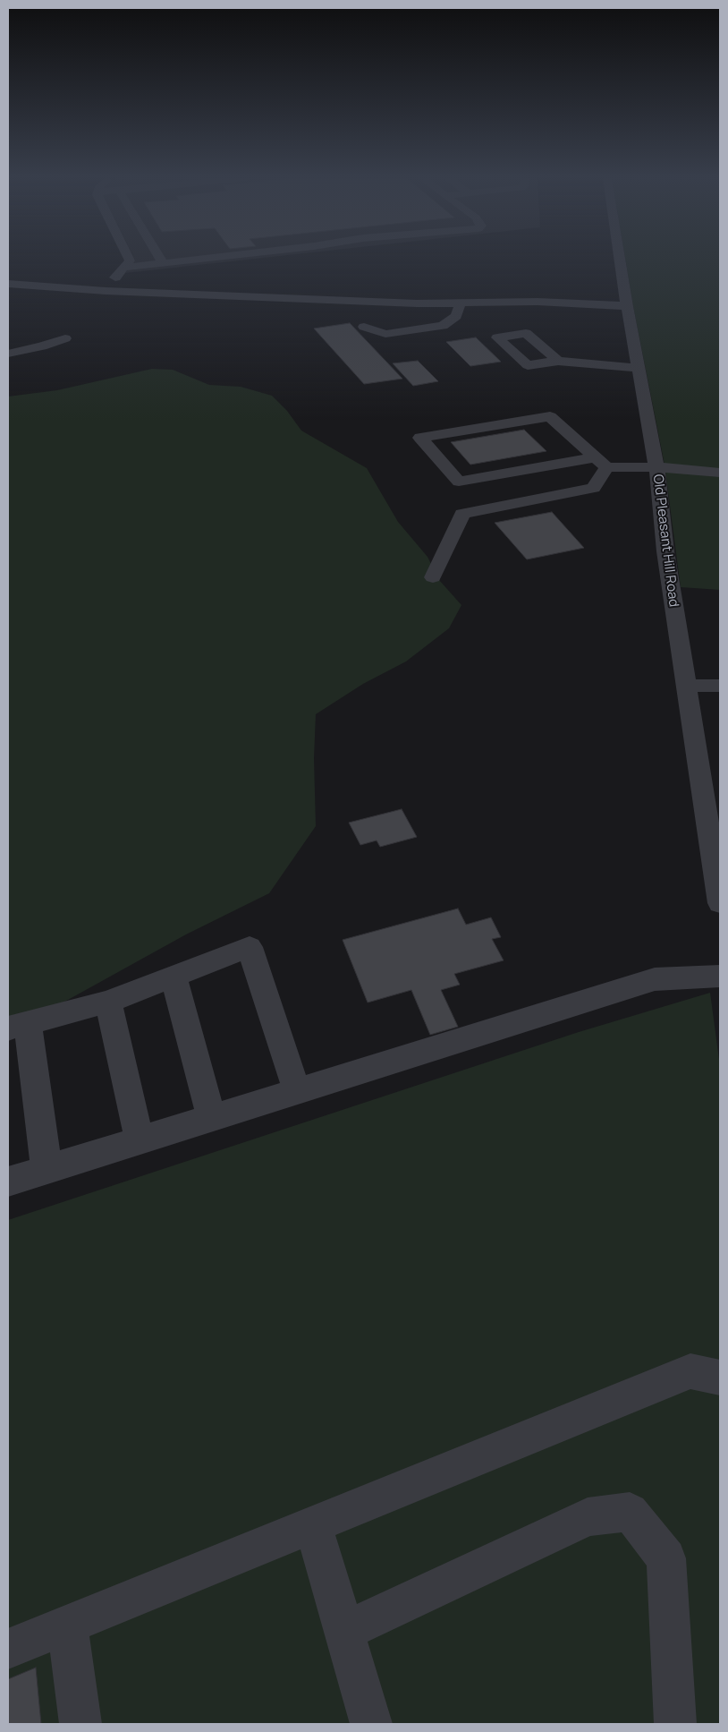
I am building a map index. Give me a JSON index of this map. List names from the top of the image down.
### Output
{
  "streets": {
    "street": ["Old Pleasant Hill Road"]
  }
}
